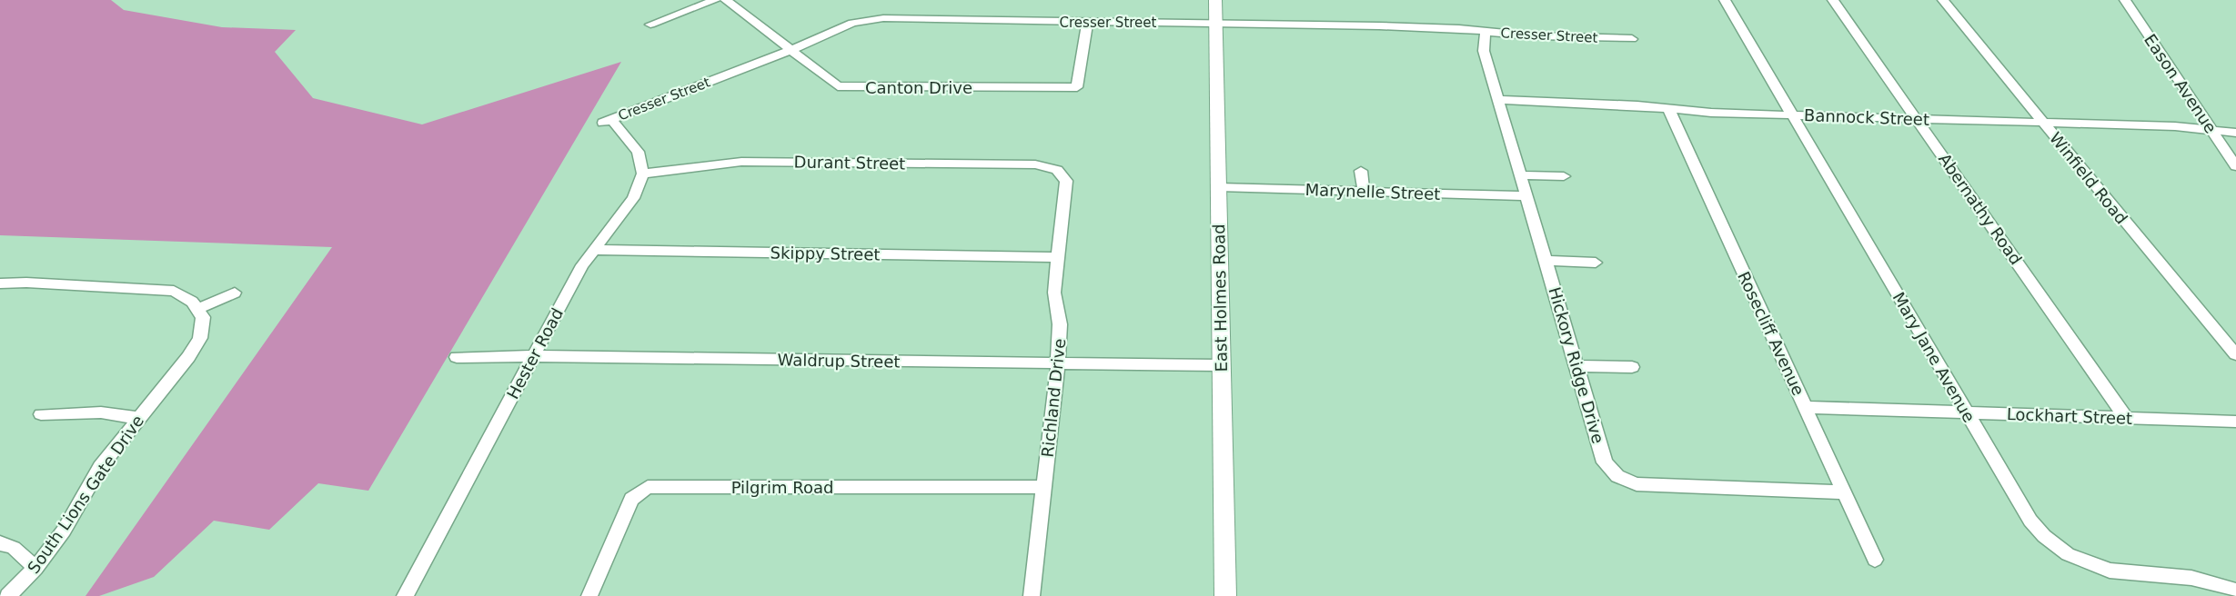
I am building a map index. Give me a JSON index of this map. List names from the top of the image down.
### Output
{
  "streets": {
    "main road": ["East Holmes Road"],
    "street": [
      "Cresser Street",
      "Eason Avenue",
      "Canton Drive",
      "Bannock Street",
      "Durant Street",
      "Winfield Road",
      "Marynelle Street",
      "Abernathy Road",
      "Skippy Street",
      "Rosecliff Avenue",
      "Hester Road",
      "Mary Jane Avenue",
      "Waldrup Street",
      "Hickory Ridge Drive",
      "Richland Drive",
      "Lockhart Street",
      "Pilgrim Road",
      "South Lions Gate Drive"
    ]
  },
  "crossings": [
    ["Cresser Street", "Canton Drive"],
    ["Cresser Street", "Durant Street"],
    ["Cresser Street", "East Holmes Road"],
    ["Cresser Street", "Hester Road"],
    ["Cresser Street", "Hickory Ridge Drive"],
    ["Eason Avenue", "Bannock Street"],
    ["Bannock Street", "Winfield Road"],
    ["Bannock Street", "Abernathy Road"],
    ["Bannock Street", "Rosecliff Avenue"],
    ["Bannock Street", "Mary Jane Avenue"],
    ["Bannock Street", "Hickory Ridge Drive"],
    ["Durant Street", "Hester Road"],
    ["Durant Street", "Richland Drive"],
    ["Marynelle Street", "East Holmes Road"],
    ["Marynelle Street", "Hickory Ridge Drive"],
    ["Abernathy Road", "Lockhart Street"],
    ["Skippy Street", "Hester Road"],
    ["Skippy Street", "Richland Drive"],
    ["East Holmes Road", "Waldrup Street"],
    ["Rosecliff Avenue", "Hickory Ridge Drive"],
    ["Rosecliff Avenue", "Lockhart Street"],
    ["Hester Road", "Waldrup Street"],
    ["Mary Jane Avenue", "Lockhart Street"],
    ["Waldrup Street", "Richland Drive"],
    ["Richland Drive", "Pilgrim Road"]
  ]
}
